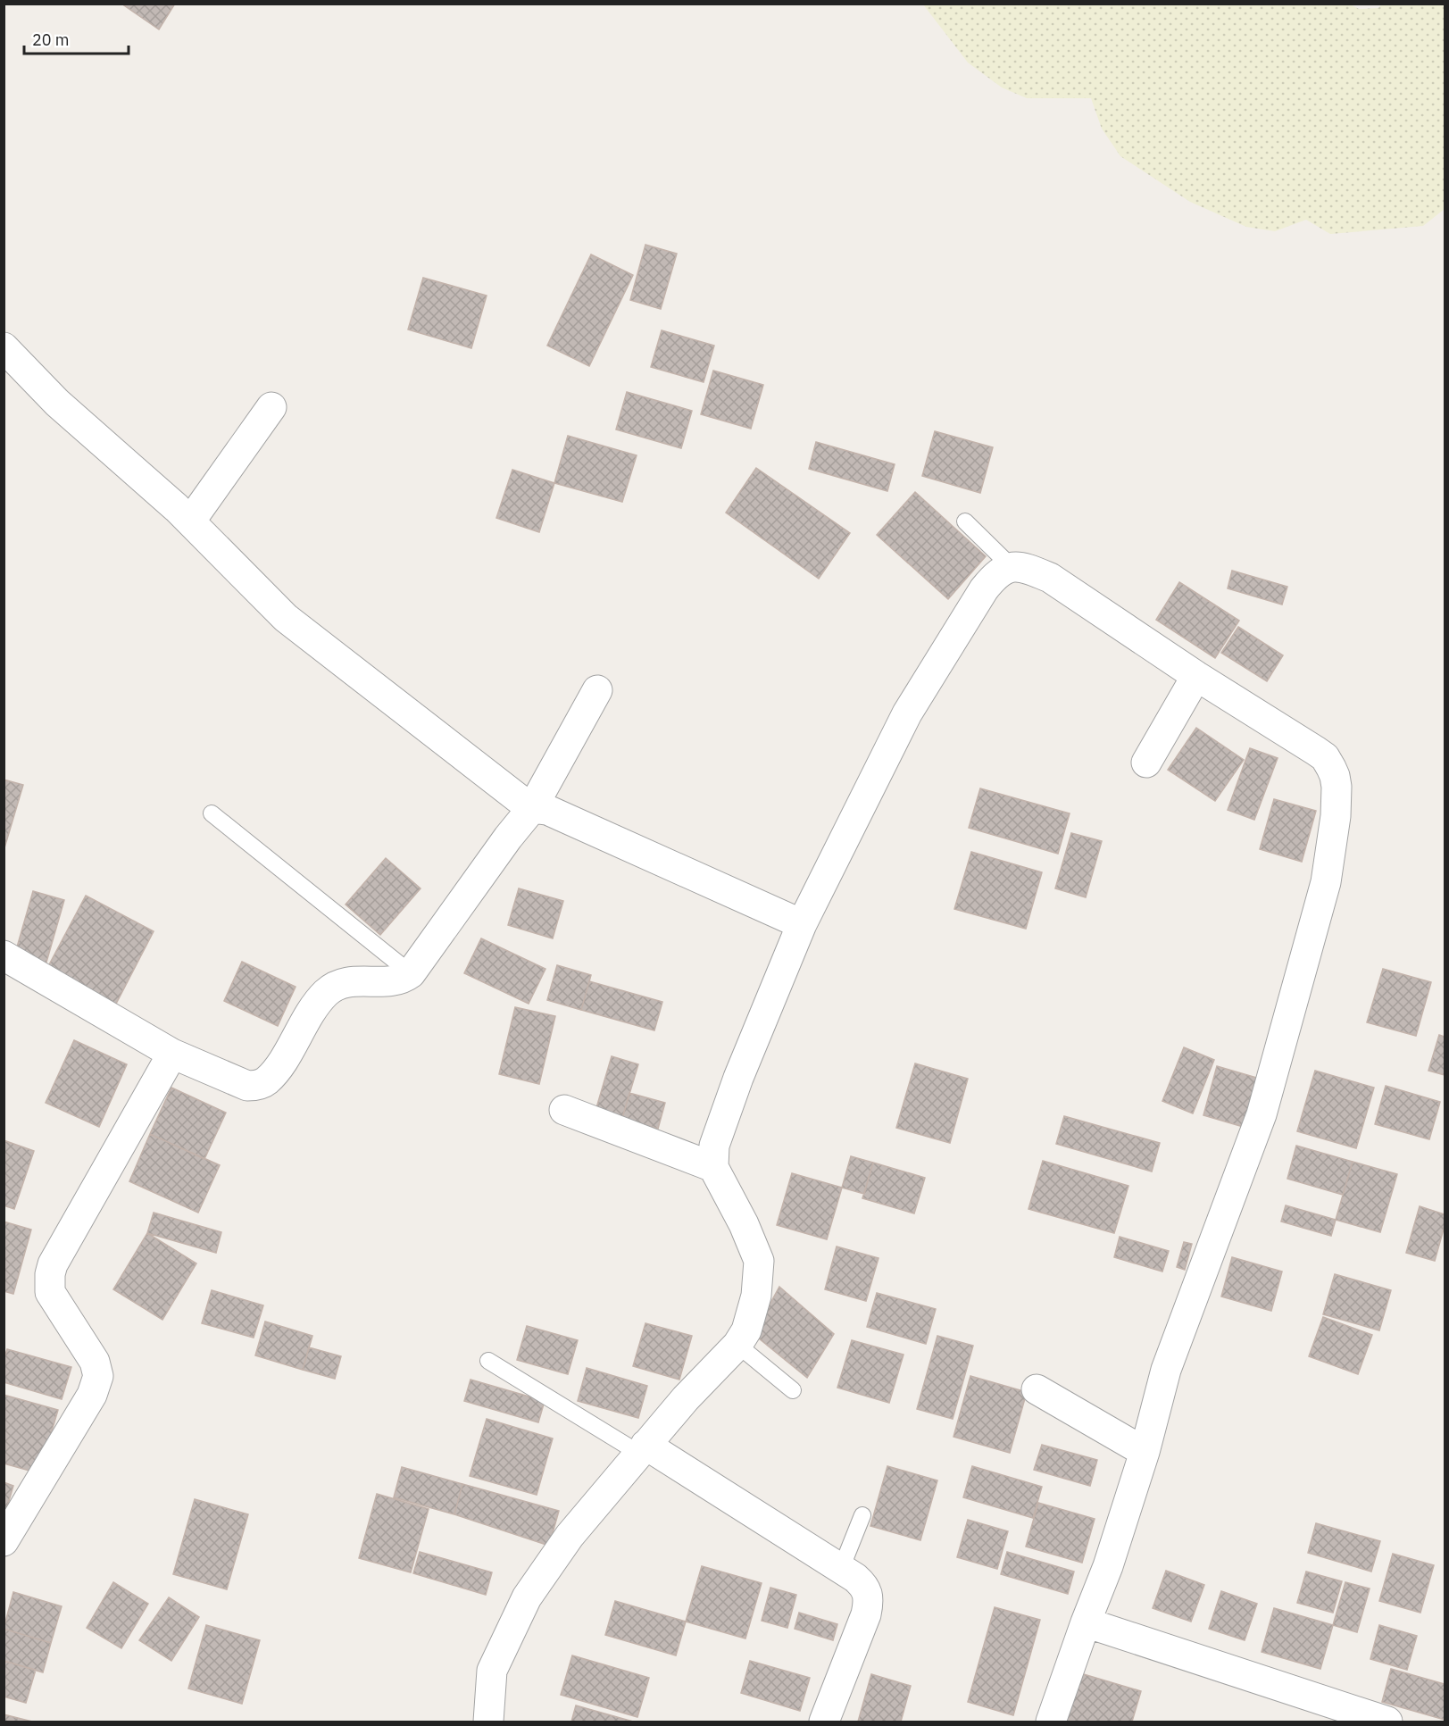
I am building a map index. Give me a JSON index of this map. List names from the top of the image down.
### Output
{
  "scale_bar": "20 m"
}
